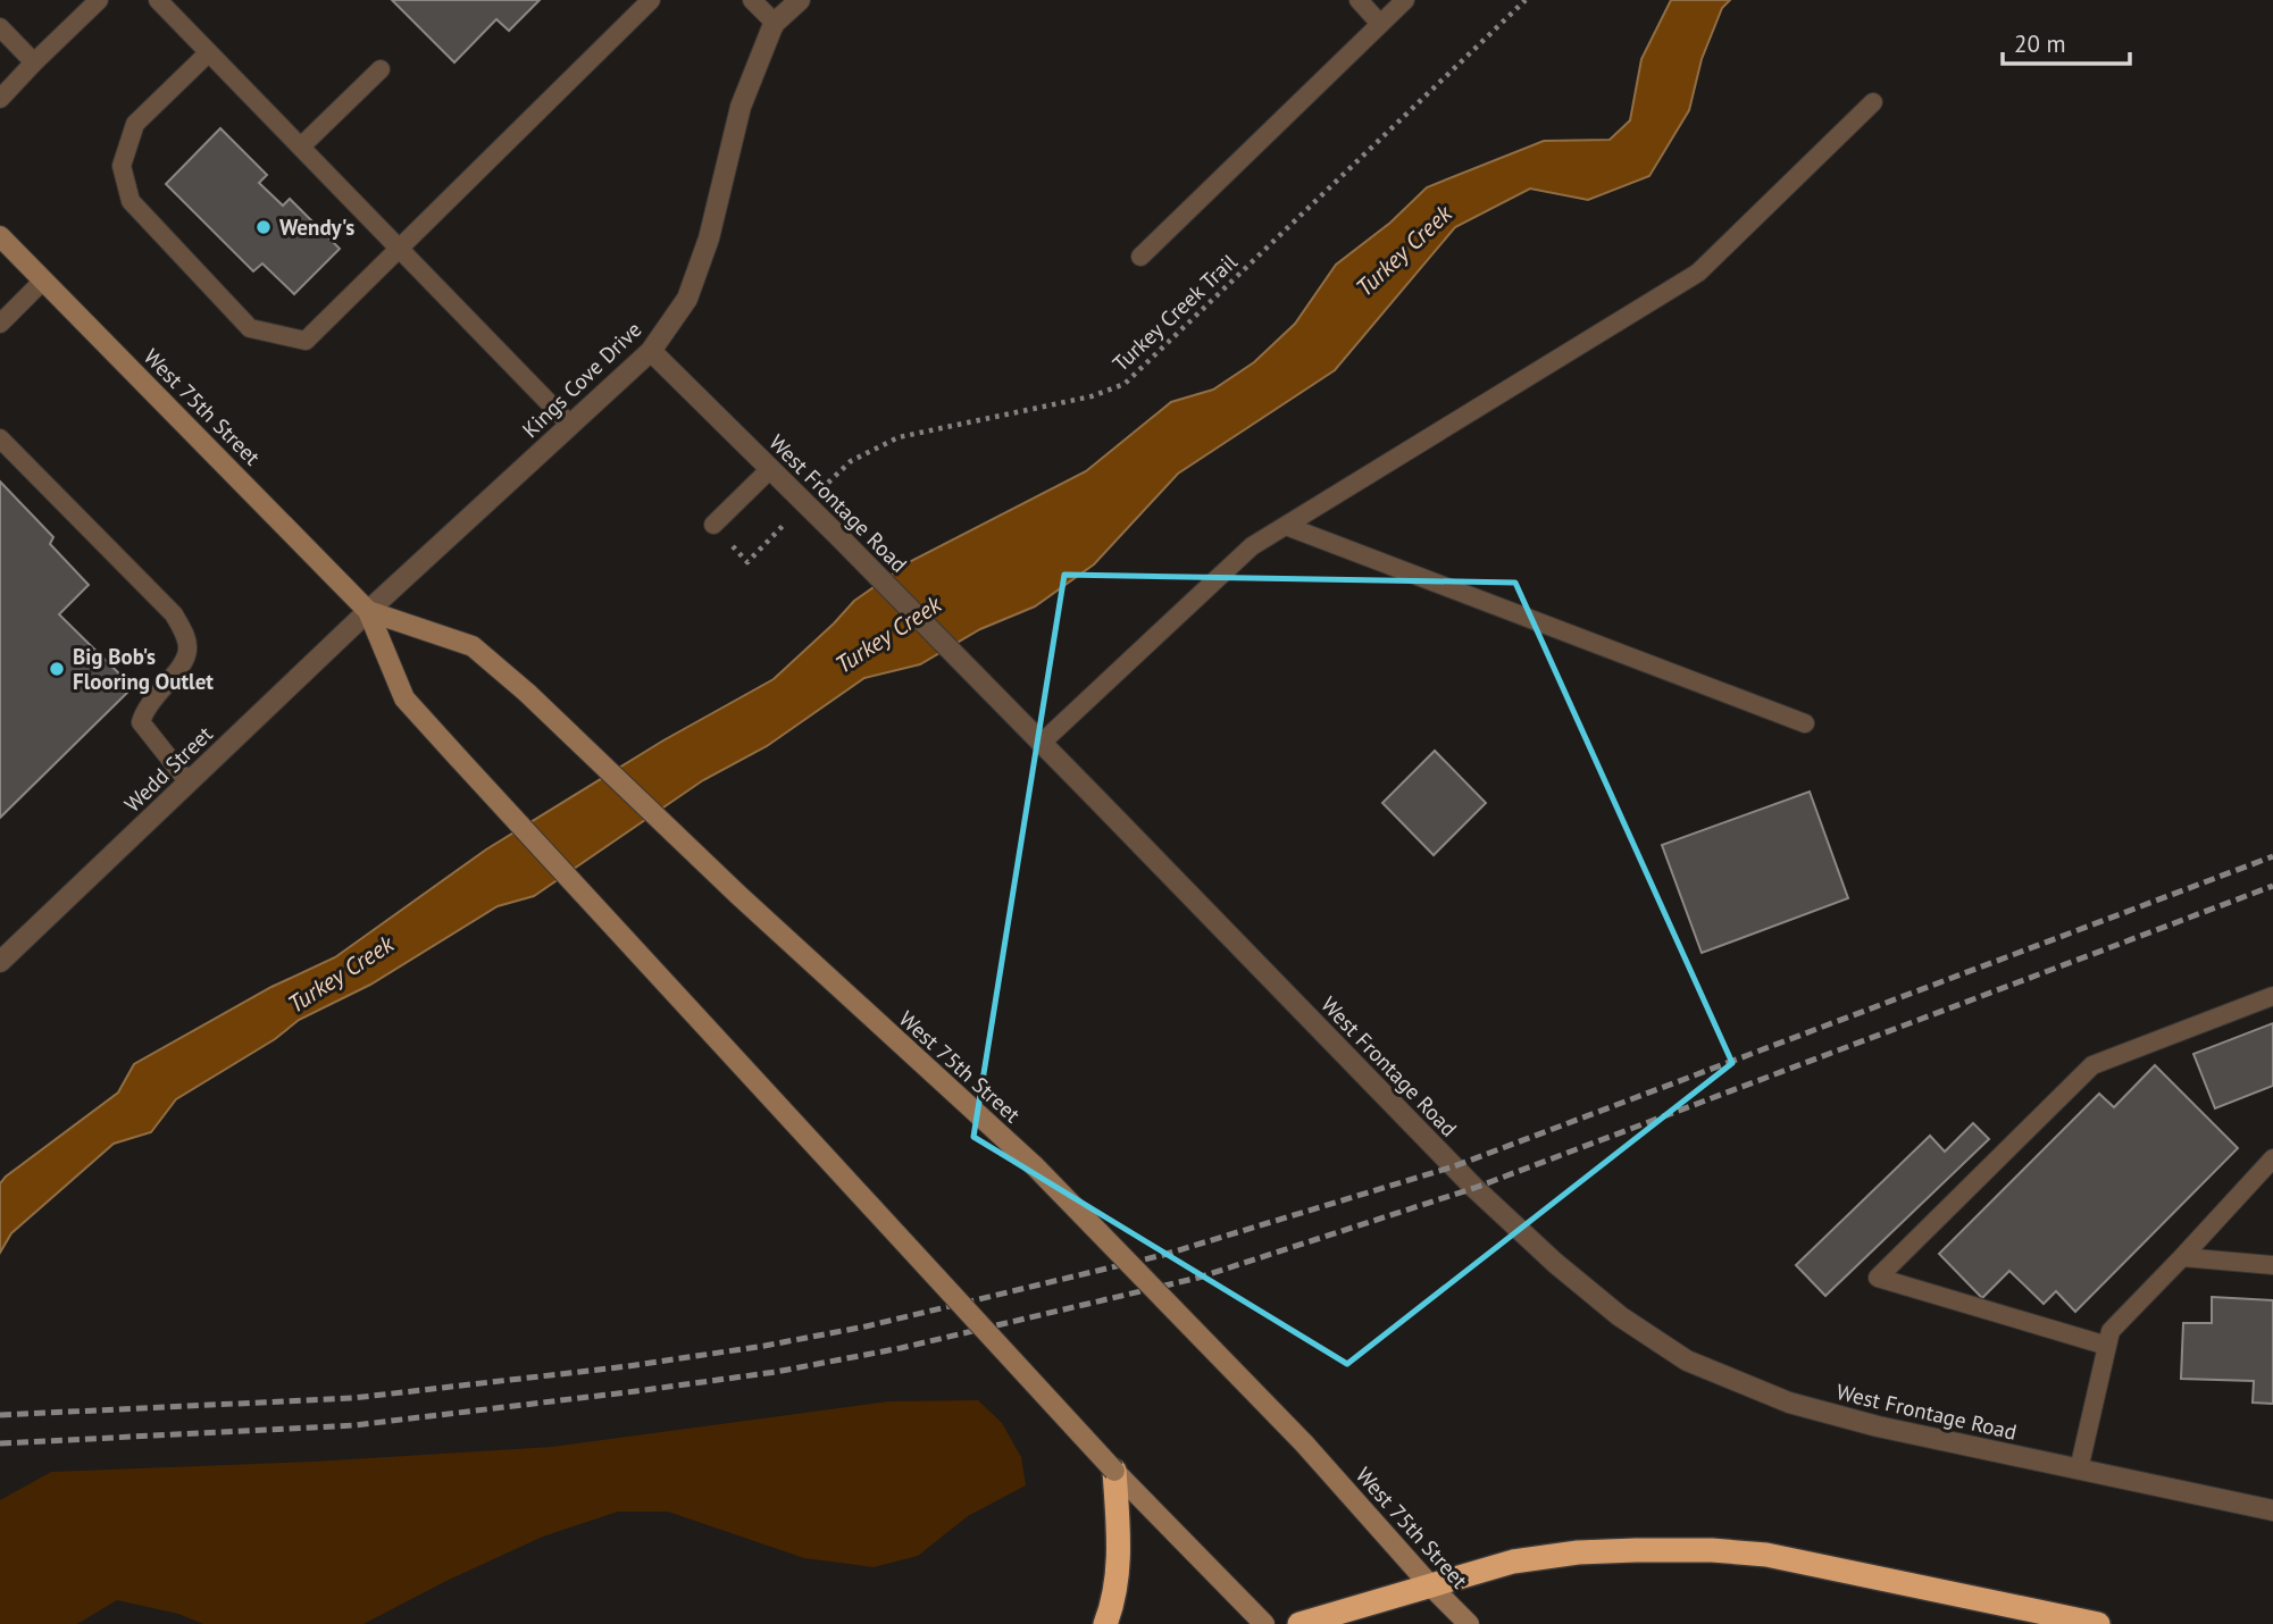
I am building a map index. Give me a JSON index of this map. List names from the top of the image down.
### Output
{
  "streets": {
    "main road": ["West 75th Street"],
    "street": ["Kings Cove Drive", "West Frontage Road", "Wedd Street"],
    "path": ["Turkey Creek Trail"]
  },
  "crossings": [
    ["Turkey Creek Trail", "West Frontage Road"],
    ["Kings Cove Drive", "West 75th Street"],
    ["Kings Cove Drive", "West Frontage Road"],
    ["Kings Cove Drive", "Wedd Street"],
    ["West 75th Street", "Wedd Street"]
  ],
  "water": ["Turkey Creek"],
  "places": ["Wendy's", "Big Bob's Flooring Outlet"],
  "scale_bar": "20 m"
}
